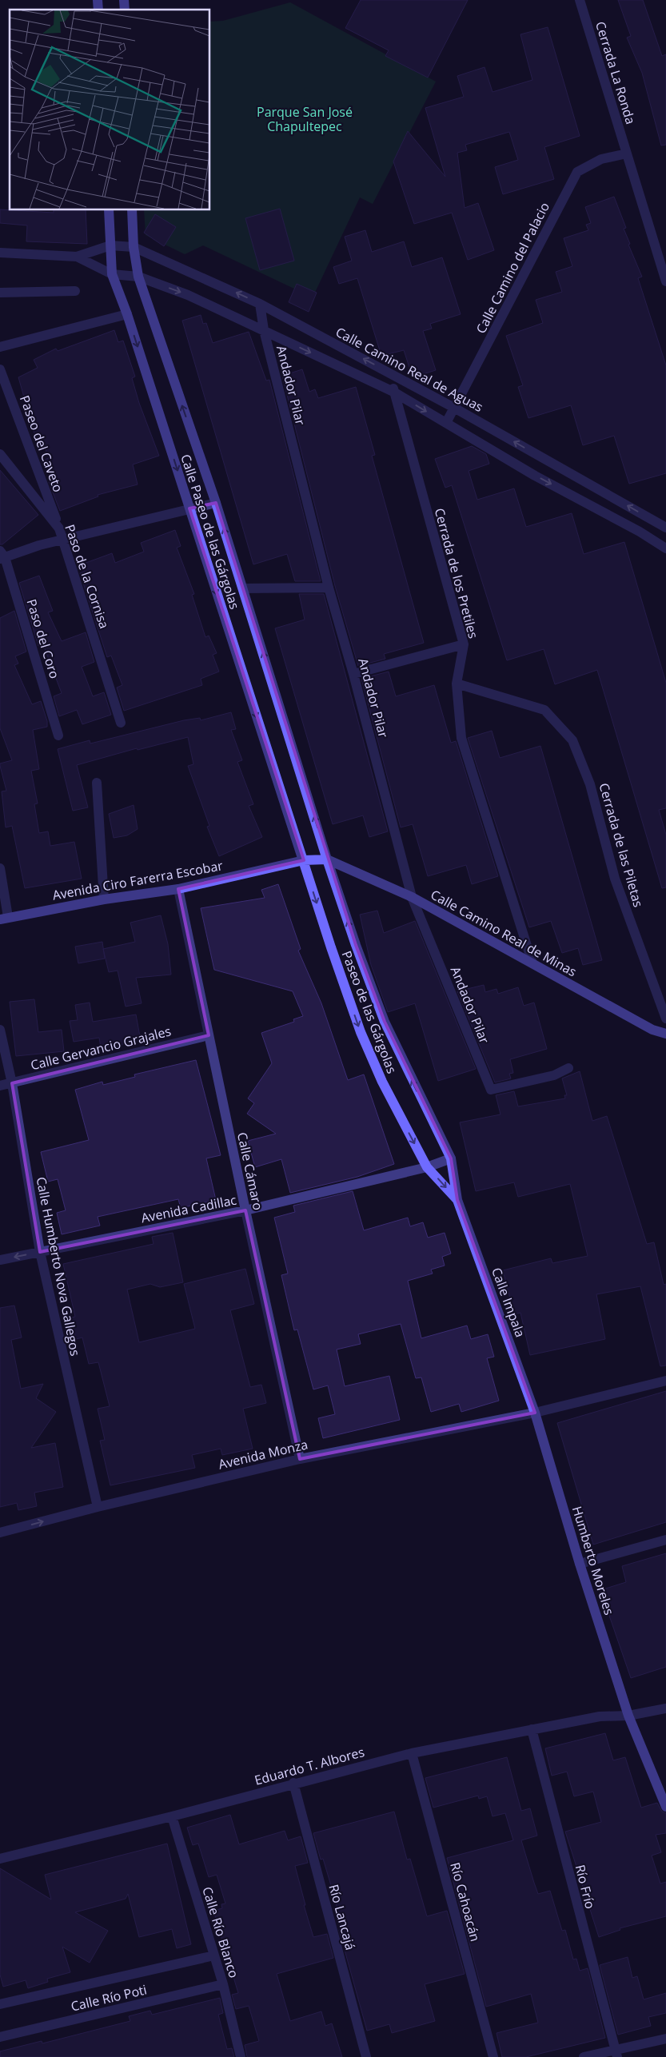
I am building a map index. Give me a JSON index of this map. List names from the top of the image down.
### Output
{
  "streets": {
    "street": [
      "Cerrada La Ronda",
      "Calle Camino del Palacio",
      "Calle Camino Real de Aguas",
      "Andador Pilar",
      "Paseo del Caveto",
      "Calle Paseo de las Gárgolas",
      "Cerrada de los Pretiles",
      "Paso de la Cornisa",
      "Paso del Coro",
      "Cerrada de las Piletas",
      "Avenida Ciro Farerra Escobar",
      "Calle Camino Real de Minas",
      "Paseo de las Gárgolas",
      "Calle Gervancio Grajales",
      "Calle Cámaro",
      "Avenida Cadillac",
      "Calle Humberto Nova Gallegos",
      "Calle Impala",
      "Avenida Monza",
      "Humberto Moreles",
      "Eduardo T. Albores",
      "Río Frío",
      "Río Cahoacán",
      "Río Lancajá",
      "Calle Río Blanco",
      "Calle Río Poti"
    ]
  },
  "crossings": [
    ["Cerrada La Ronda", "Calle Camino del Palacio"],
    ["Calle Camino del Palacio", "Calle Camino Real de Aguas"],
    ["Calle Camino Real de Aguas", "Andador Pilar"],
    ["Calle Camino Real de Aguas", "Calle Paseo de las Gárgolas"],
    ["Calle Camino Real de Aguas", "Cerrada de los Pretiles"],
    ["Andador Pilar", "Calle Camino Real de Minas"],
    ["Paseo del Caveto", "Paso de la Cornisa"],
    ["Calle Paseo de las Gárgolas", "Avenida Ciro Farerra Escobar"],
    ["Calle Paseo de las Gárgolas", "Calle Camino Real de Minas"],
    ["Calle Paseo de las Gárgolas", "Paseo de las Gárgolas"],
    ["Cerrada de los Pretiles", "Cerrada de las Piletas"],
    ["Cerrada de los Pretiles", "Calle Camino Real de Minas"],
    ["Avenida Ciro Farerra Escobar", "Calle Camino Real de Minas"],
    ["Avenida Ciro Farerra Escobar", "Paseo de las Gárgolas"],
    ["Avenida Ciro Farerra Escobar", "Calle Cámaro"],
    ["Calle Camino Real de Minas", "Paseo de las Gárgolas"],
    ["Paseo de las Gárgolas", "Avenida Cadillac"],
    ["Paseo de las Gárgolas", "Calle Impala"],
    ["Calle Gervancio Grajales", "Calle Cámaro"],
    ["Calle Gervancio Grajales", "Calle Humberto Nova Gallegos"],
    ["Calle Cámaro", "Avenida Cadillac"],
    ["Calle Cámaro", "Avenida Monza"],
    ["Avenida Cadillac", "Calle Humberto Nova Gallegos"],
    ["Avenida Cadillac", "Calle Impala"],
    ["Calle Humberto Nova Gallegos", "Avenida Monza"],
    ["Calle Impala", "Avenida Monza"],
    ["Calle Impala", "Humberto Moreles"],
    ["Avenida Monza", "Humberto Moreles"],
    ["Humberto Moreles", "Eduardo T. Albores"],
    ["Eduardo T. Albores", "Río Frío"],
    ["Eduardo T. Albores", "Río Cahoacán"],
    ["Eduardo T. Albores", "Río Lancajá"],
    ["Eduardo T. Albores", "Calle Río Blanco"],
    ["Calle Río Blanco", "Calle Río Poti"]
  ],
  "parks": ["Parque San José Chapultepec"]
}
